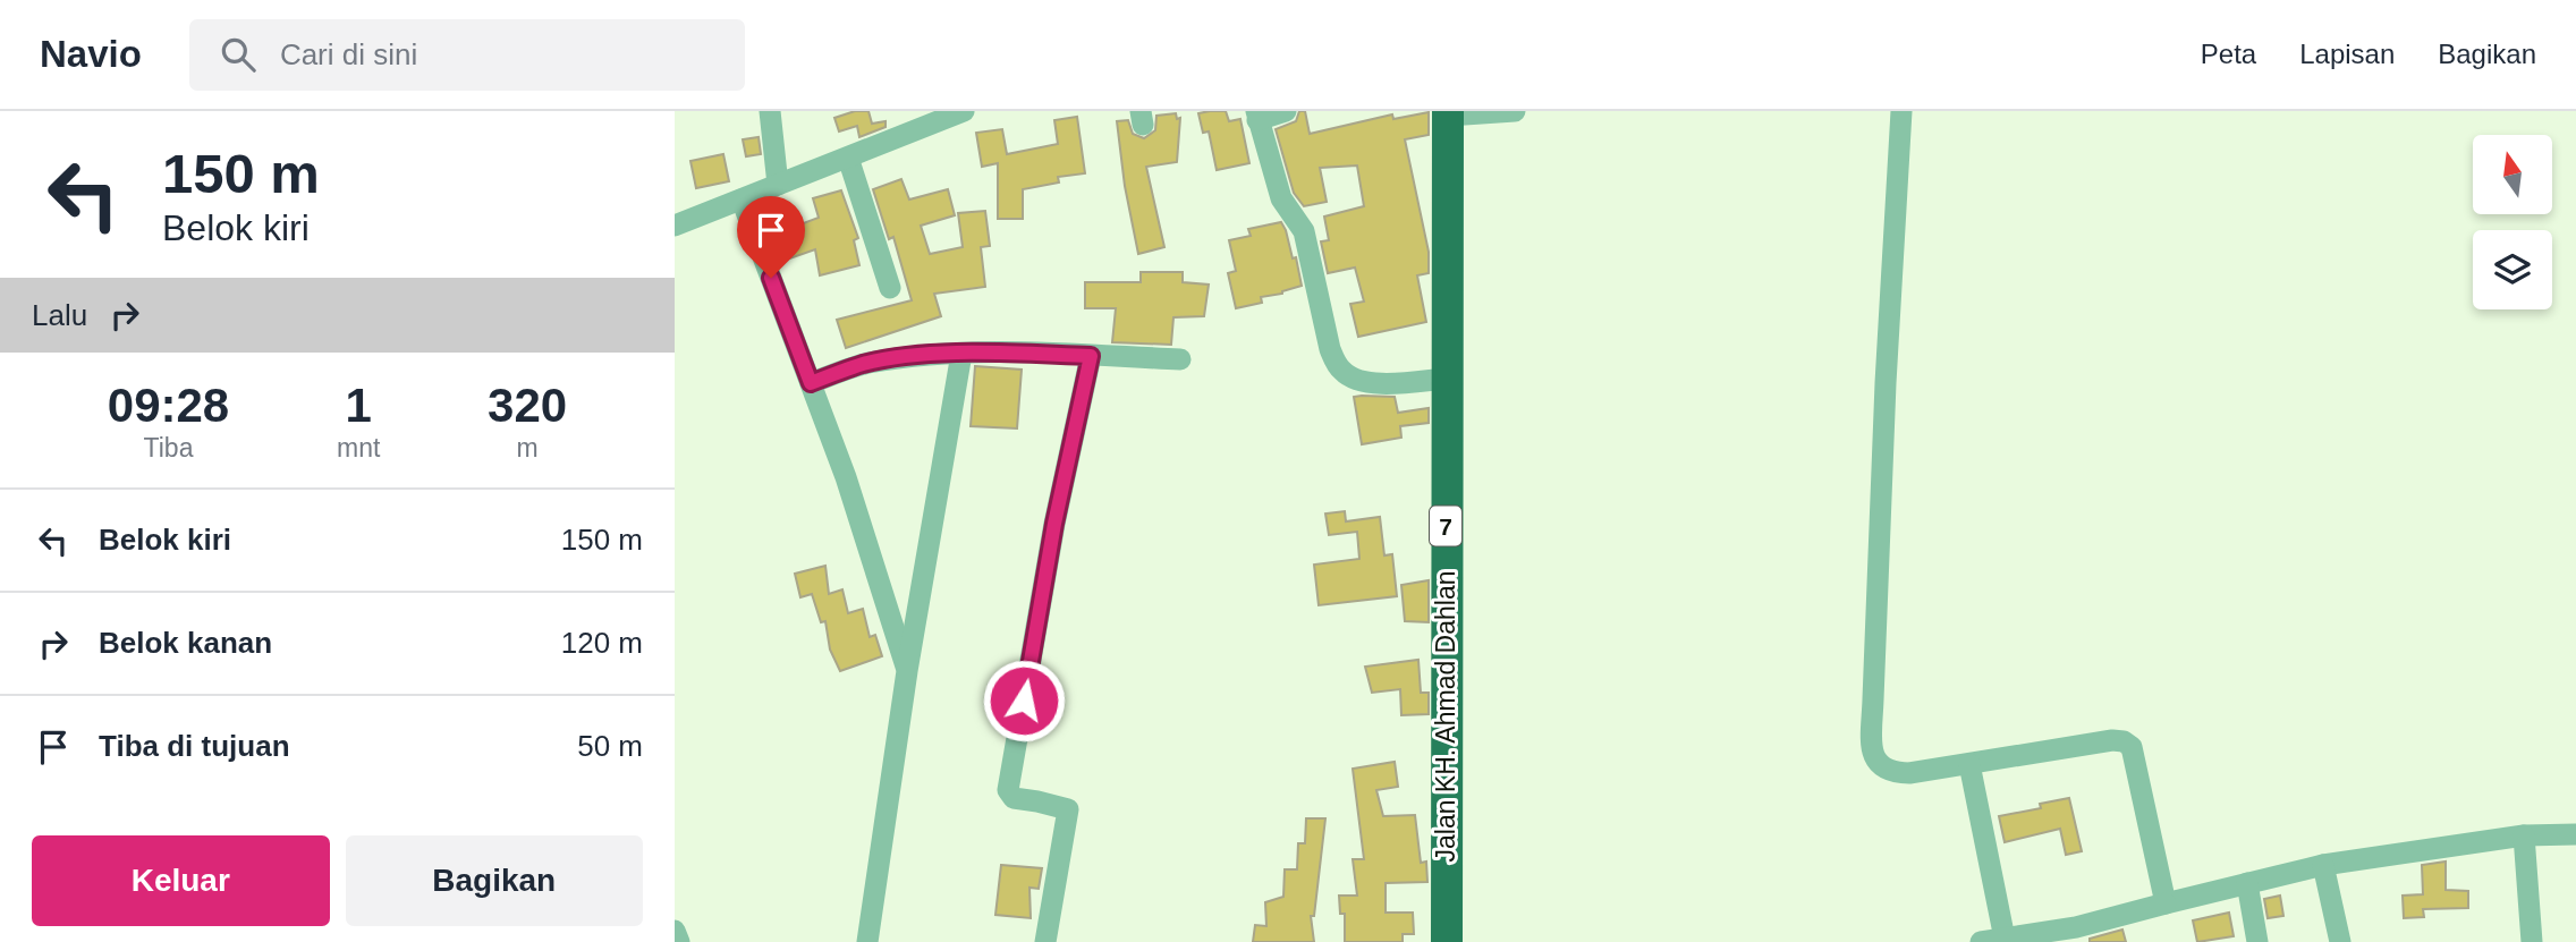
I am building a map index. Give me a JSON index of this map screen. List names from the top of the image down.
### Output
{
  "streets": {
    "highway": ["7", "Jalan KH. Ahmad Dahlan"]
  },
  "north": "top",
  "page": {
    "header": "Navio",
    "search": "Cari di sini",
    "nav": ["Peta", "Lapisan", "Bagikan"],
    "turn": ["150 m", "Belok kiri"],
    "then": "Lalu",
    "eta": [
      "09:28",
      "Tiba",
      "1",
      "mnt",
      "320",
      "m"
    ],
    "list": [
      {
        "name": "Belok kiri",
        "value": "150 m"
      },
      {
        "name": "Belok kanan",
        "value": "120 m"
      },
      {
        "name": "Tiba di tujuan",
        "value": "50 m"
      }
    ],
    "buttons": ["Keluar", "Bagikan"]
  }
}
